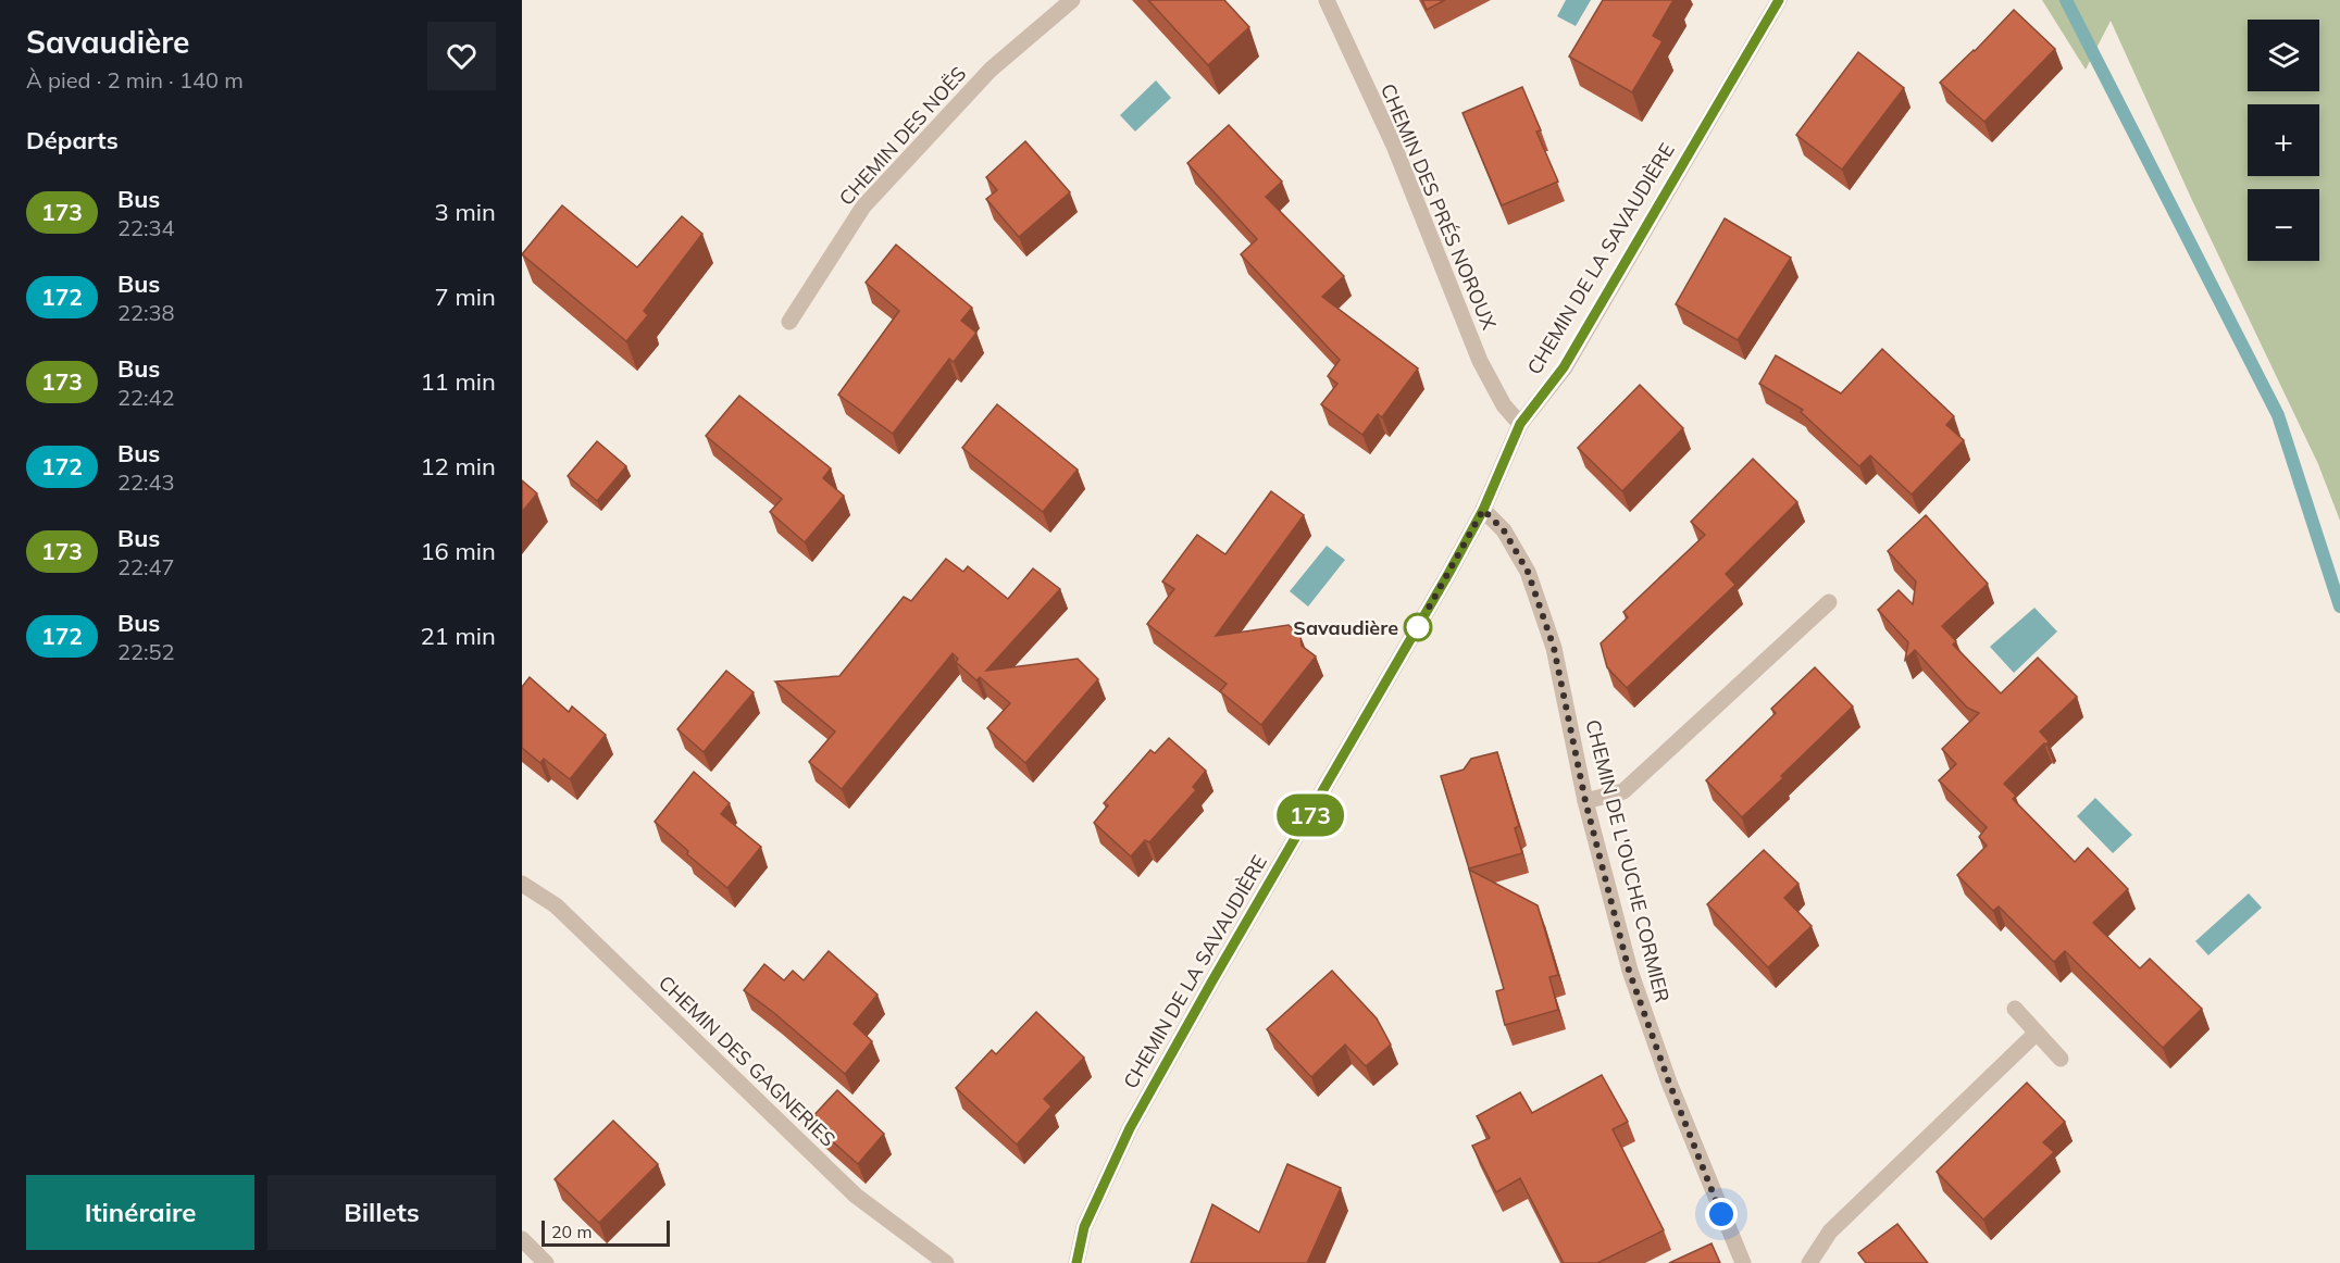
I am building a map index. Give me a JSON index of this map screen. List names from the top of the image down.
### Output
{
  "streets": {
    "street": [
      "CHEMIN DES NOËS",
      "CHEMIN DES PRÉS NOROUX",
      "CHEMIN DE LA SAVAUDIÈRE",
      "CHEMIN DE L'OUCHE CORMIER",
      "CHEMIN DES GAGNERIES"
    ]
  },
  "crossings": [
    ["CHEMIN DES PRÉS NOROUX", "CHEMIN DE LA SAVAUDIÈRE"],
    ["CHEMIN DE LA SAVAUDIÈRE", "CHEMIN DE L'OUCHE CORMIER"]
  ],
  "places": ["Savaudière"],
  "lines": ["bus line 173"],
  "scale_bar": "20 m",
  "page": {
    "heading": [
      ["Savaudière", "À pied · 2 min · 140 m"],
      "Départs"
    ],
    "on_map": "173",
    "map_buttons": ["+", "−"],
    "list": [
      {
        "mark": "173",
        "name": "Bus",
        "note": "22:34",
        "value": "3 min"
      },
      {
        "mark": "172",
        "name": "Bus",
        "note": "22:38",
        "value": "7 min"
      },
      {
        "mark": "173",
        "name": "Bus",
        "note": "22:42",
        "value": "11 min"
      },
      {
        "mark": "172",
        "name": "Bus",
        "note": "22:43",
        "value": "12 min"
      },
      {
        "mark": "173",
        "name": "Bus",
        "note": "22:47",
        "value": "16 min"
      },
      {
        "mark": "172",
        "name": "Bus",
        "note": "22:52",
        "value": "21 min"
      }
    ],
    "buttons": ["Itinéraire", "Billets"],
    "scale": "20 m"
  }
}
